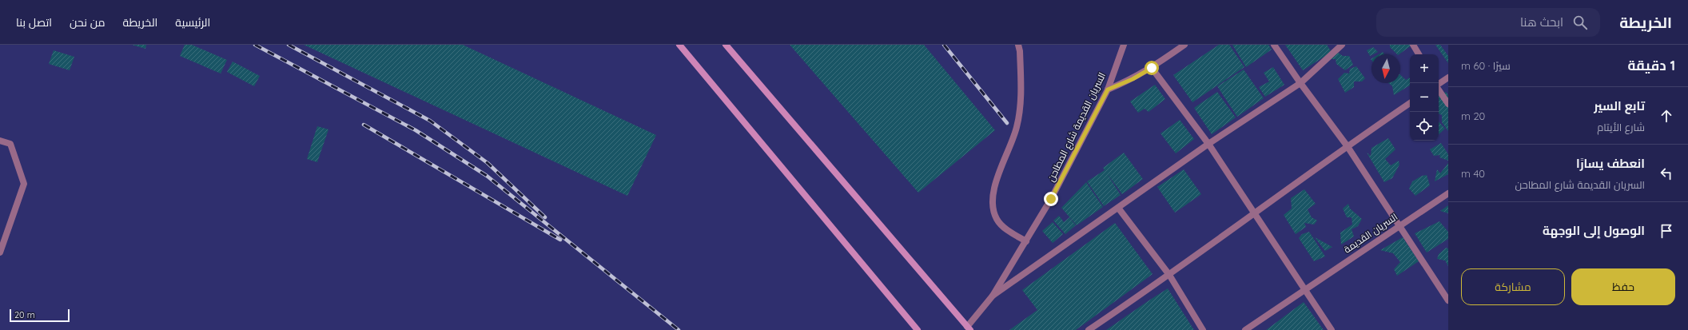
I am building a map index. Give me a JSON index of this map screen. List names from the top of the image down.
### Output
{
  "streets": {
    "street": ["السريان القديمة شارع المطاحن", "السريان القديمة"]
  },
  "scale_bar": "20 m",
  "north": "bottom",
  "page": {
    "header": "الخريطة",
    "search": "ابحث هنا",
    "nav": [
      "الرئيسية",
      "الخريطة",
      "من نحن",
      "اتصل بنا"
    ],
    "heading": ["1 دقيقة", "سيرًا · 60 m"],
    "map_buttons": ["+", "−"],
    "list": [
      ["تابع السير", "شارع الأيتام", "20 m"],
      ["انعطف يسارًا", "السريان القديمة شارع المطاحن", "40 m"],
      "الوصول إلى الوجهة"
    ],
    "buttons": ["حفظ", "مشاركة"],
    "scale": "20 m"
  }
}
